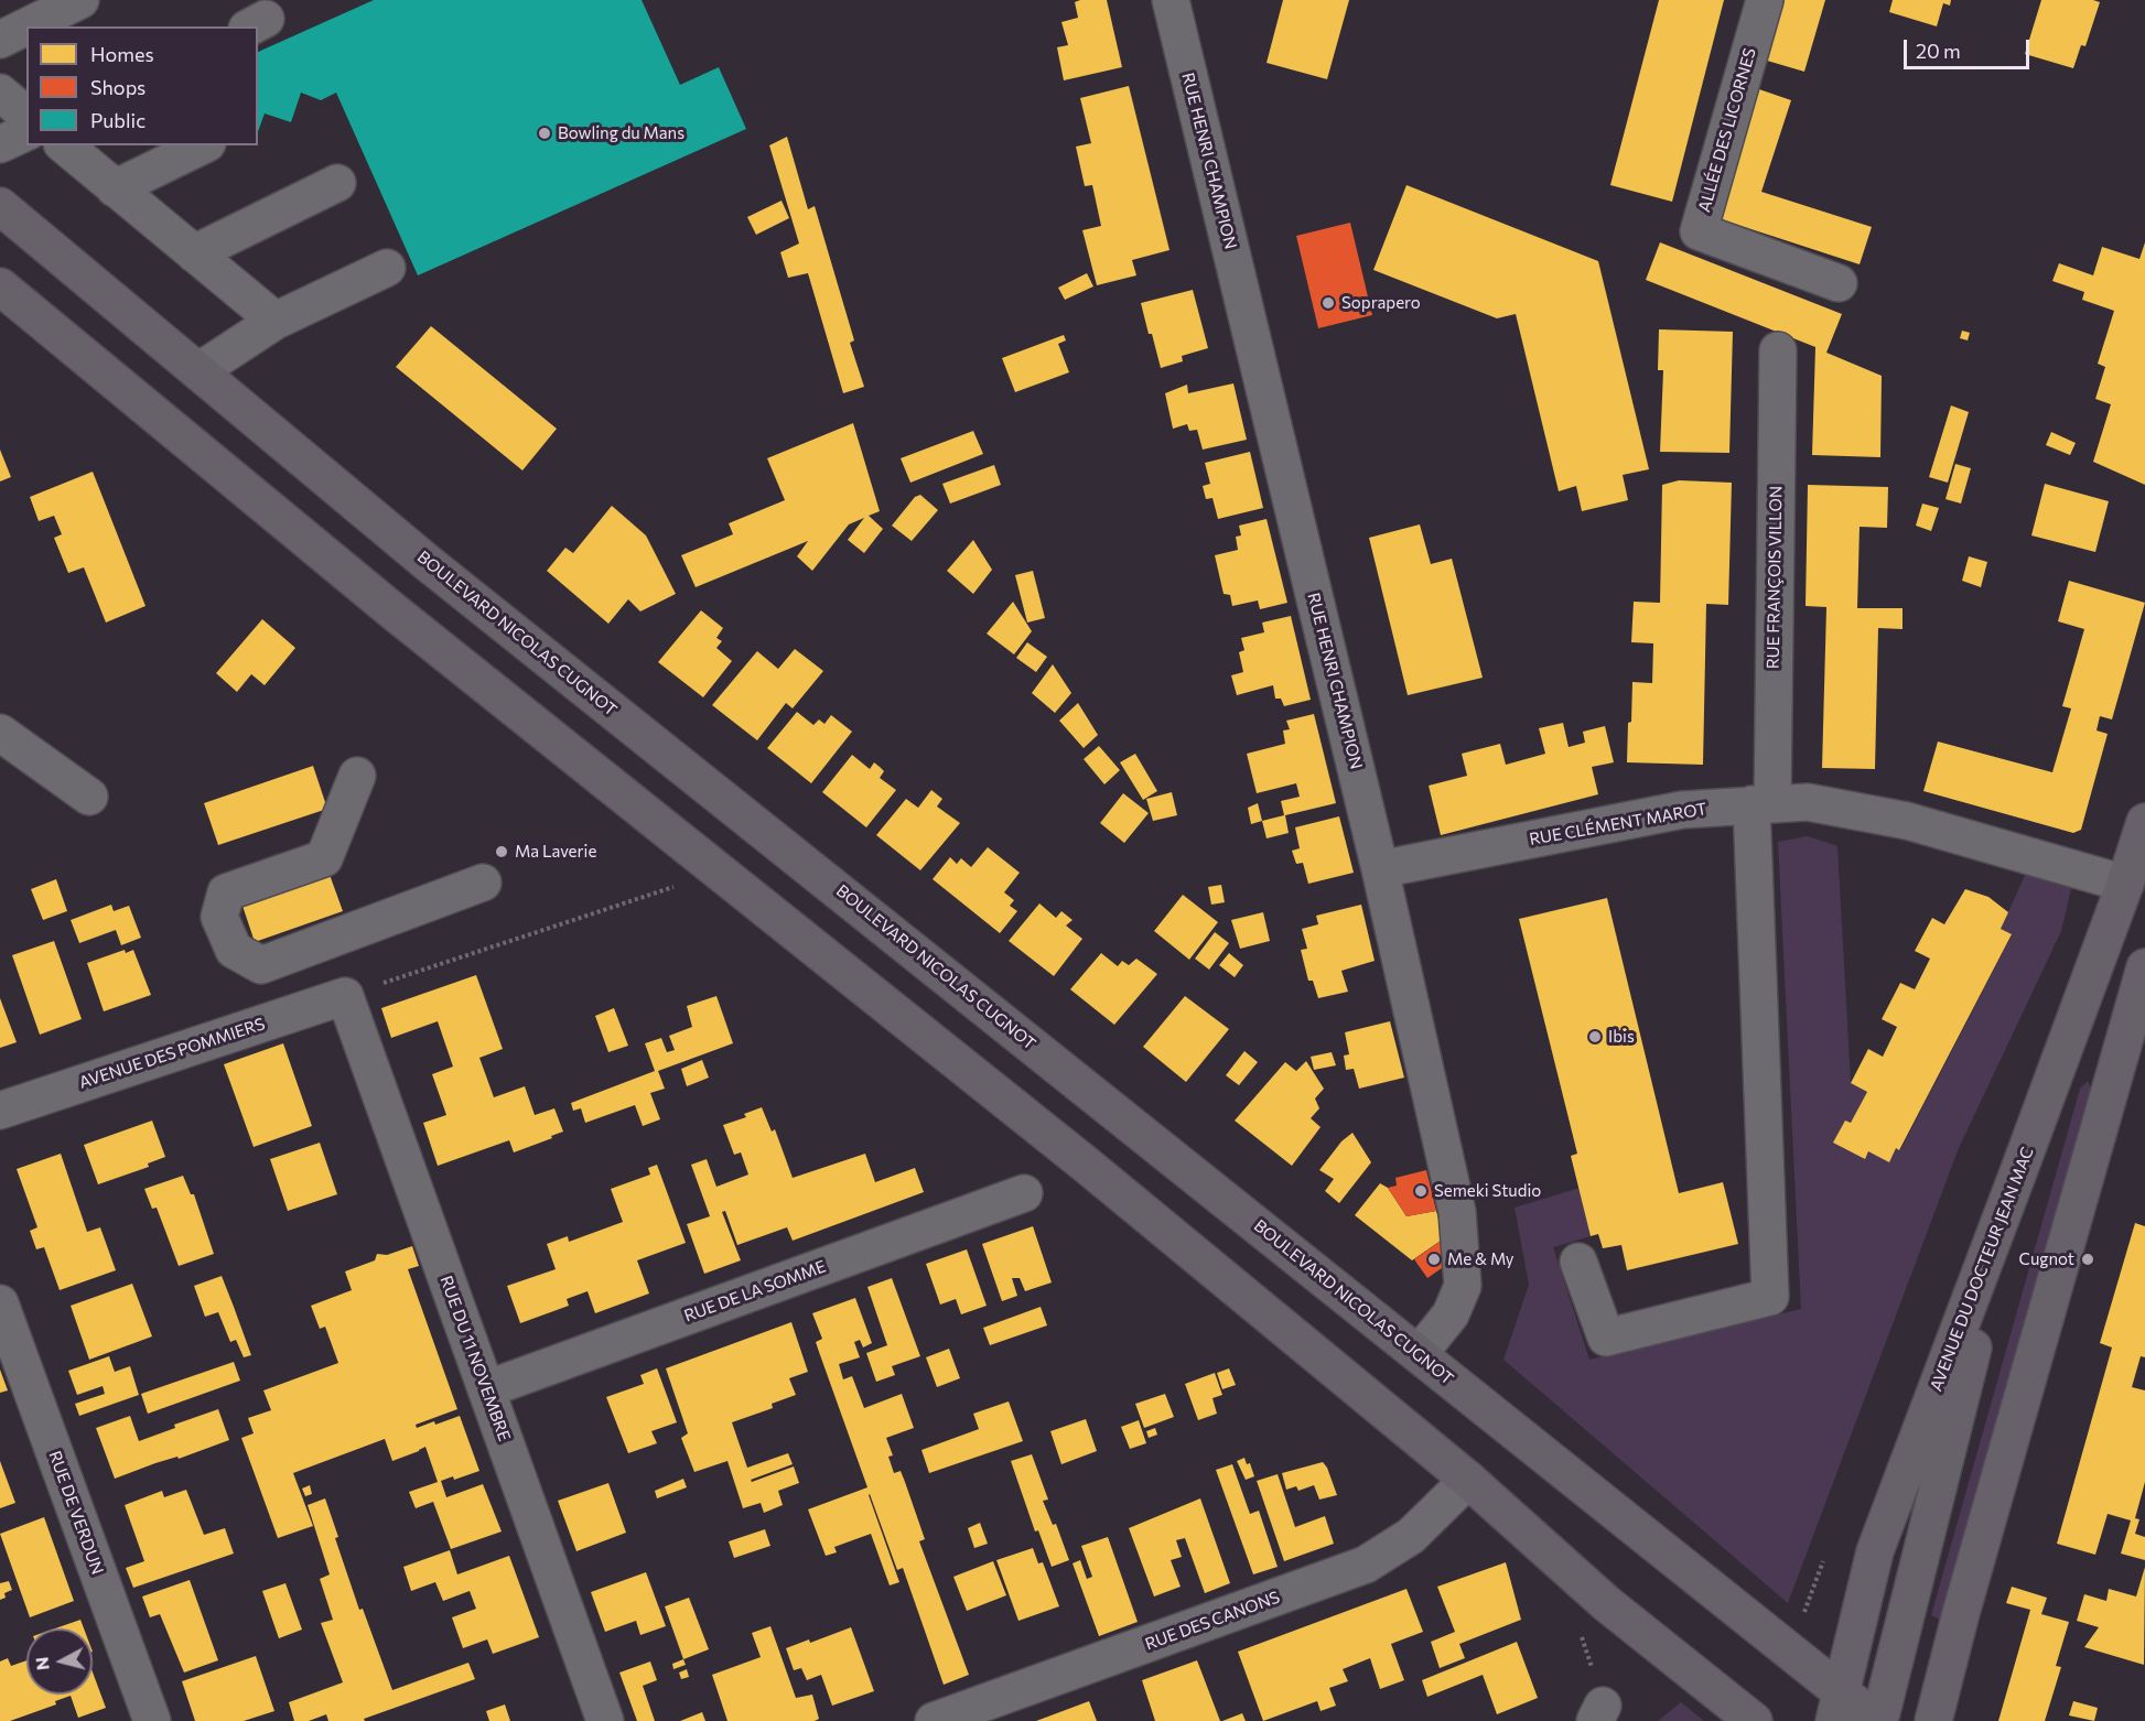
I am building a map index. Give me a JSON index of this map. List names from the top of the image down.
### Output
{
  "streets": {
    "main road": ["BOULEVARD NICOLAS CUGNOT", "AVENUE DU DOCTEUR JEAN MAC"],
    "street": [
      "ALLÉE DES LICORNES",
      "RUE HENRI CHAMPION",
      "RUE FRANÇOIS VILLON",
      "RUE CLÉMENT MAROT",
      "AVENUE DES POMMIERS",
      "RUE DE LA SOMME",
      "RUE DU 11 NOVEMBRE",
      "RUE DE VERDUN",
      "RUE DES CANONS"
    ]
  },
  "crossings": [
    ["RUE HENRI CHAMPION", "BOULEVARD NICOLAS CUGNOT"],
    ["RUE HENRI CHAMPION", "RUE CLÉMENT MAROT"],
    ["RUE FRANÇOIS VILLON", "RUE CLÉMENT MAROT"],
    ["BOULEVARD NICOLAS CUGNOT", "AVENUE DU DOCTEUR JEAN MAC"],
    ["RUE CLÉMENT MAROT", "AVENUE DU DOCTEUR JEAN MAC"],
    ["AVENUE DES POMMIERS", "RUE DU 11 NOVEMBRE"],
    ["RUE DE LA SOMME", "RUE DU 11 NOVEMBRE"]
  ],
  "places": [
    "Bowling du Mans",
    "Soprapero",
    "Ma Laverie",
    "Ibis",
    "Semeki Studio",
    "Me & My",
    "Cugnot"
  ],
  "legend": ["Homes", "Shops", "Public"],
  "scale_bar": "20 m",
  "north": "left"
}
